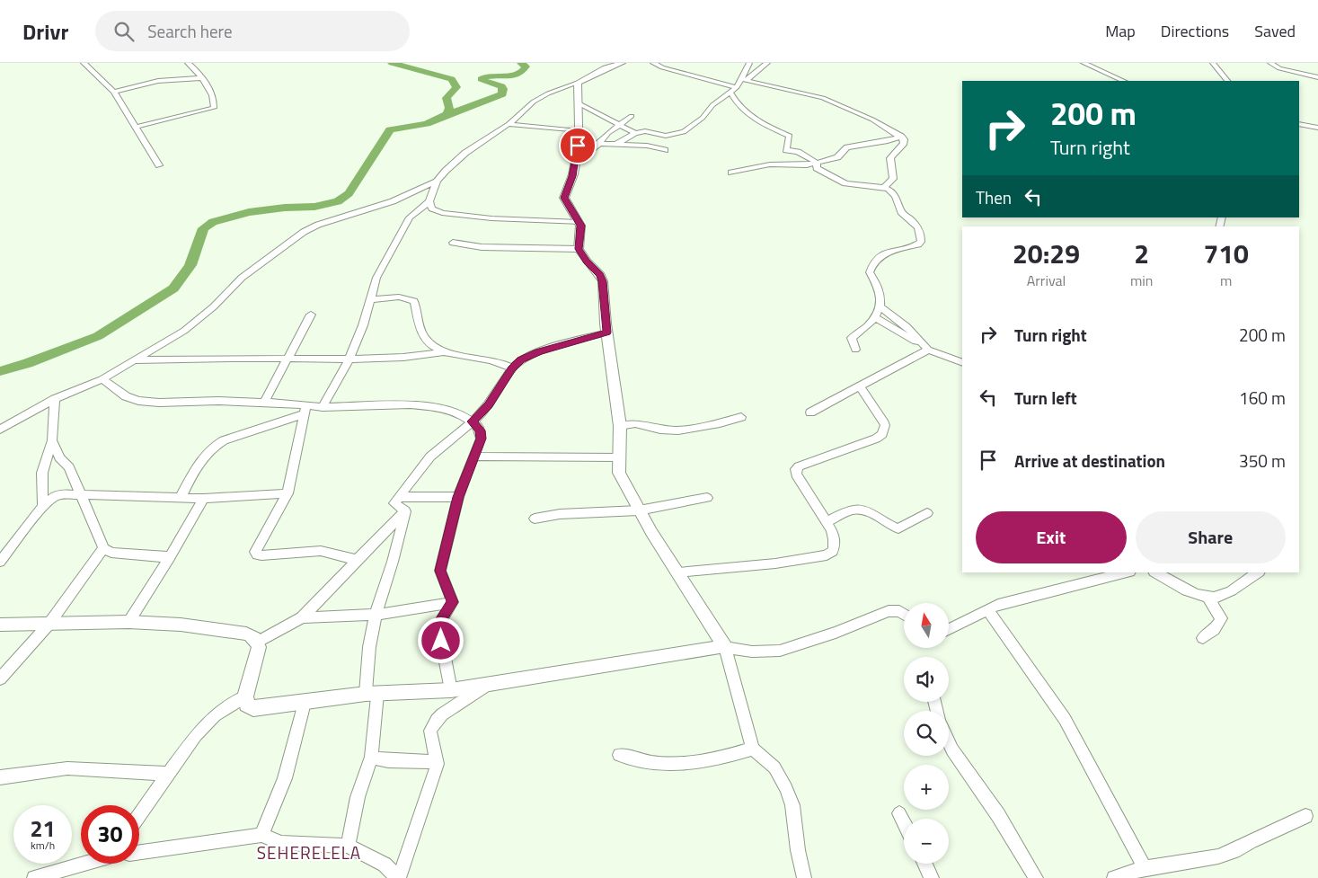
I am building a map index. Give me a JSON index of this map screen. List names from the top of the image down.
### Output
{
  "districts": ["SEHERELELA"],
  "north": "top",
  "page": {
    "header": "Drivr",
    "search": "Search here",
    "nav": ["Map", "Directions", "Saved"],
    "turn": ["200 m", "Turn right"],
    "then": "Then",
    "eta": [
      "20:29",
      "Arrival",
      "2",
      "min",
      "710",
      "m"
    ],
    "list": [
      {
        "name": "Turn right",
        "value": "200 m"
      },
      {
        "name": "Turn left",
        "value": "160 m"
      },
      {
        "name": "Arrive at destination",
        "value": "350 m"
      }
    ],
    "buttons": ["Exit", "Share"],
    "map_buttons": ["+", "−"],
    "speed": "21 km/h",
    "limit": "30"
  }
}
